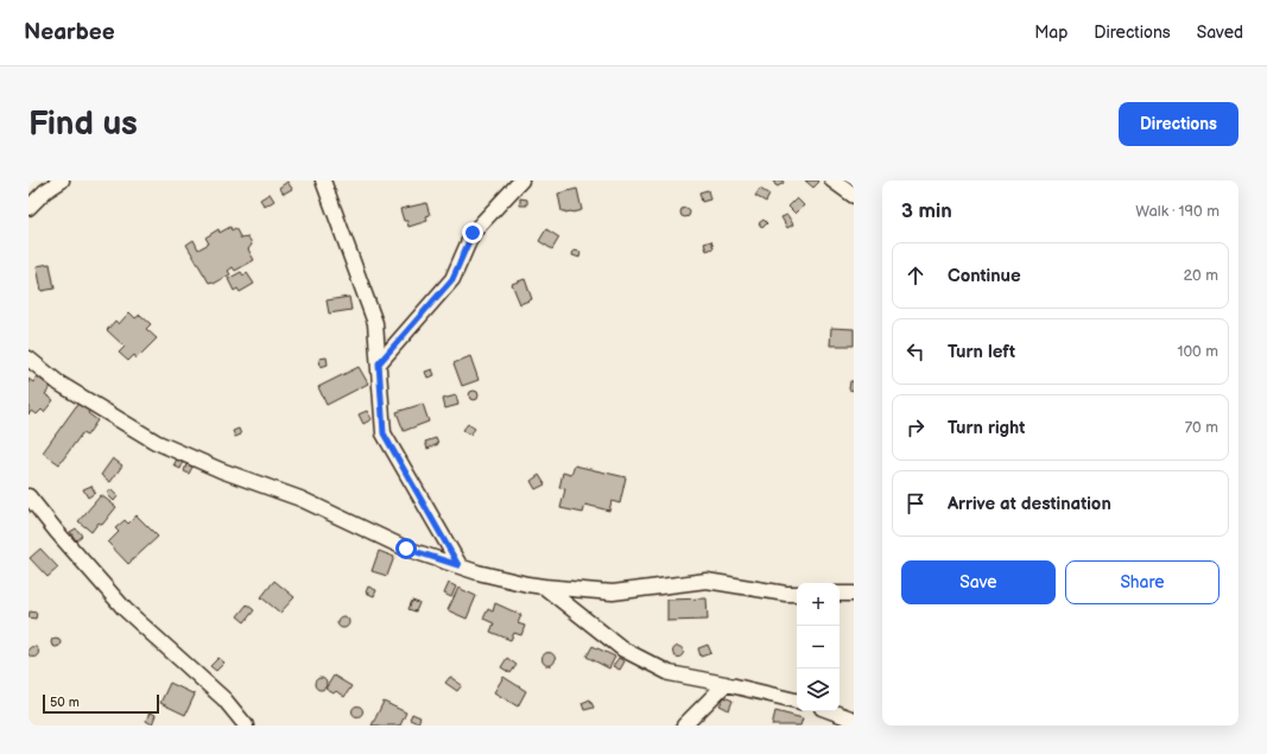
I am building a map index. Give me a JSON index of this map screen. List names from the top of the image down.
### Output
{
  "scale_bar": "50 m",
  "page": {
    "header": "Nearbee",
    "nav": ["Map", "Directions", "Saved"],
    "buttons": [
      "Directions",
      ["Save", "Share"]
    ],
    "title": "Find us",
    "heading": ["3 min", "Walk · 190 m"],
    "list": [
      ["Continue", "20 m"],
      ["Turn left", "100 m"],
      ["Turn right", "70 m"],
      "Arrive at destination"
    ],
    "map_buttons": ["+", "−"],
    "scale": "50 m"
  }
}
